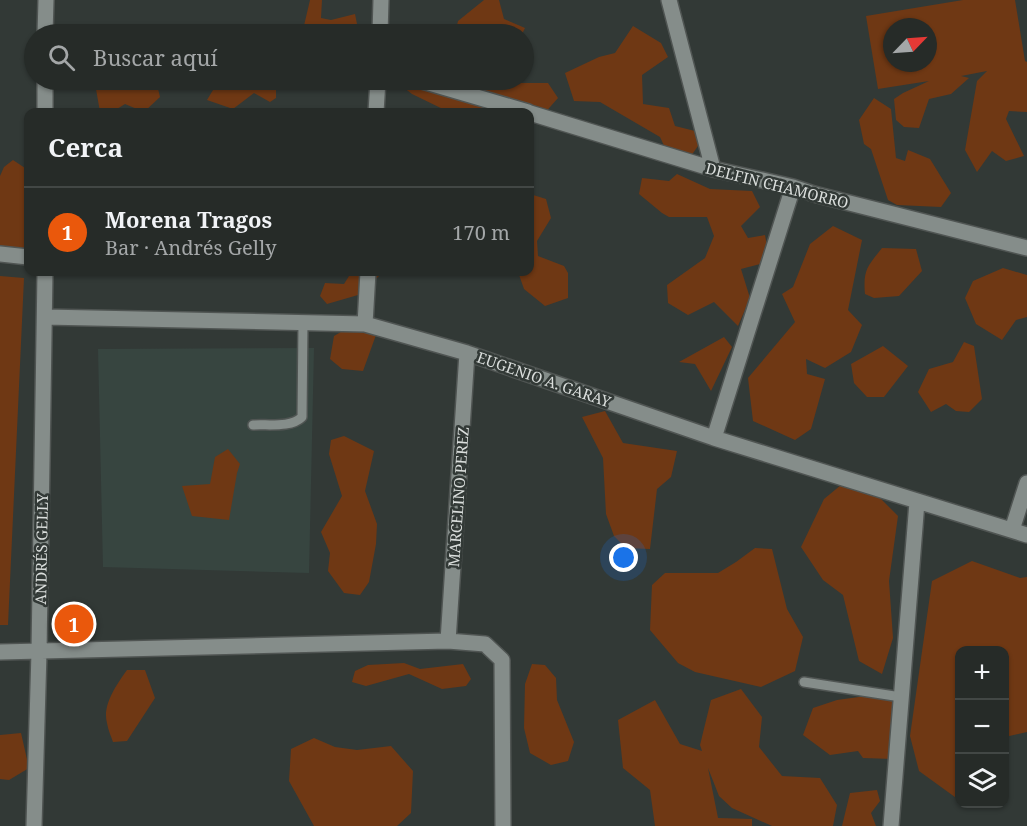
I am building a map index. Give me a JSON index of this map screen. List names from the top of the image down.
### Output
{
  "streets": {
    "street": [
      "DELFIN CHAMORRO",
      "EUGENIO A. GARAY",
      "MARCELINO PEREZ",
      "ANDRÉS GELLY"
    ]
  },
  "crossings": [
    ["EUGENIO A. GARAY", "MARCELINO PEREZ"],
    ["EUGENIO A. GARAY", "ANDRÉS GELLY"]
  ],
  "north": "top right",
  "page": {
    "search": "Buscar aquí",
    "heading": "Cerca",
    "list": [
      {
        "mark": "1",
        "name": "Morena Tragos",
        "note": "Bar · Andrés Gelly",
        "value": "170 m"
      }
    ],
    "pins": "1",
    "map_buttons": ["+", "−"]
  }
}
